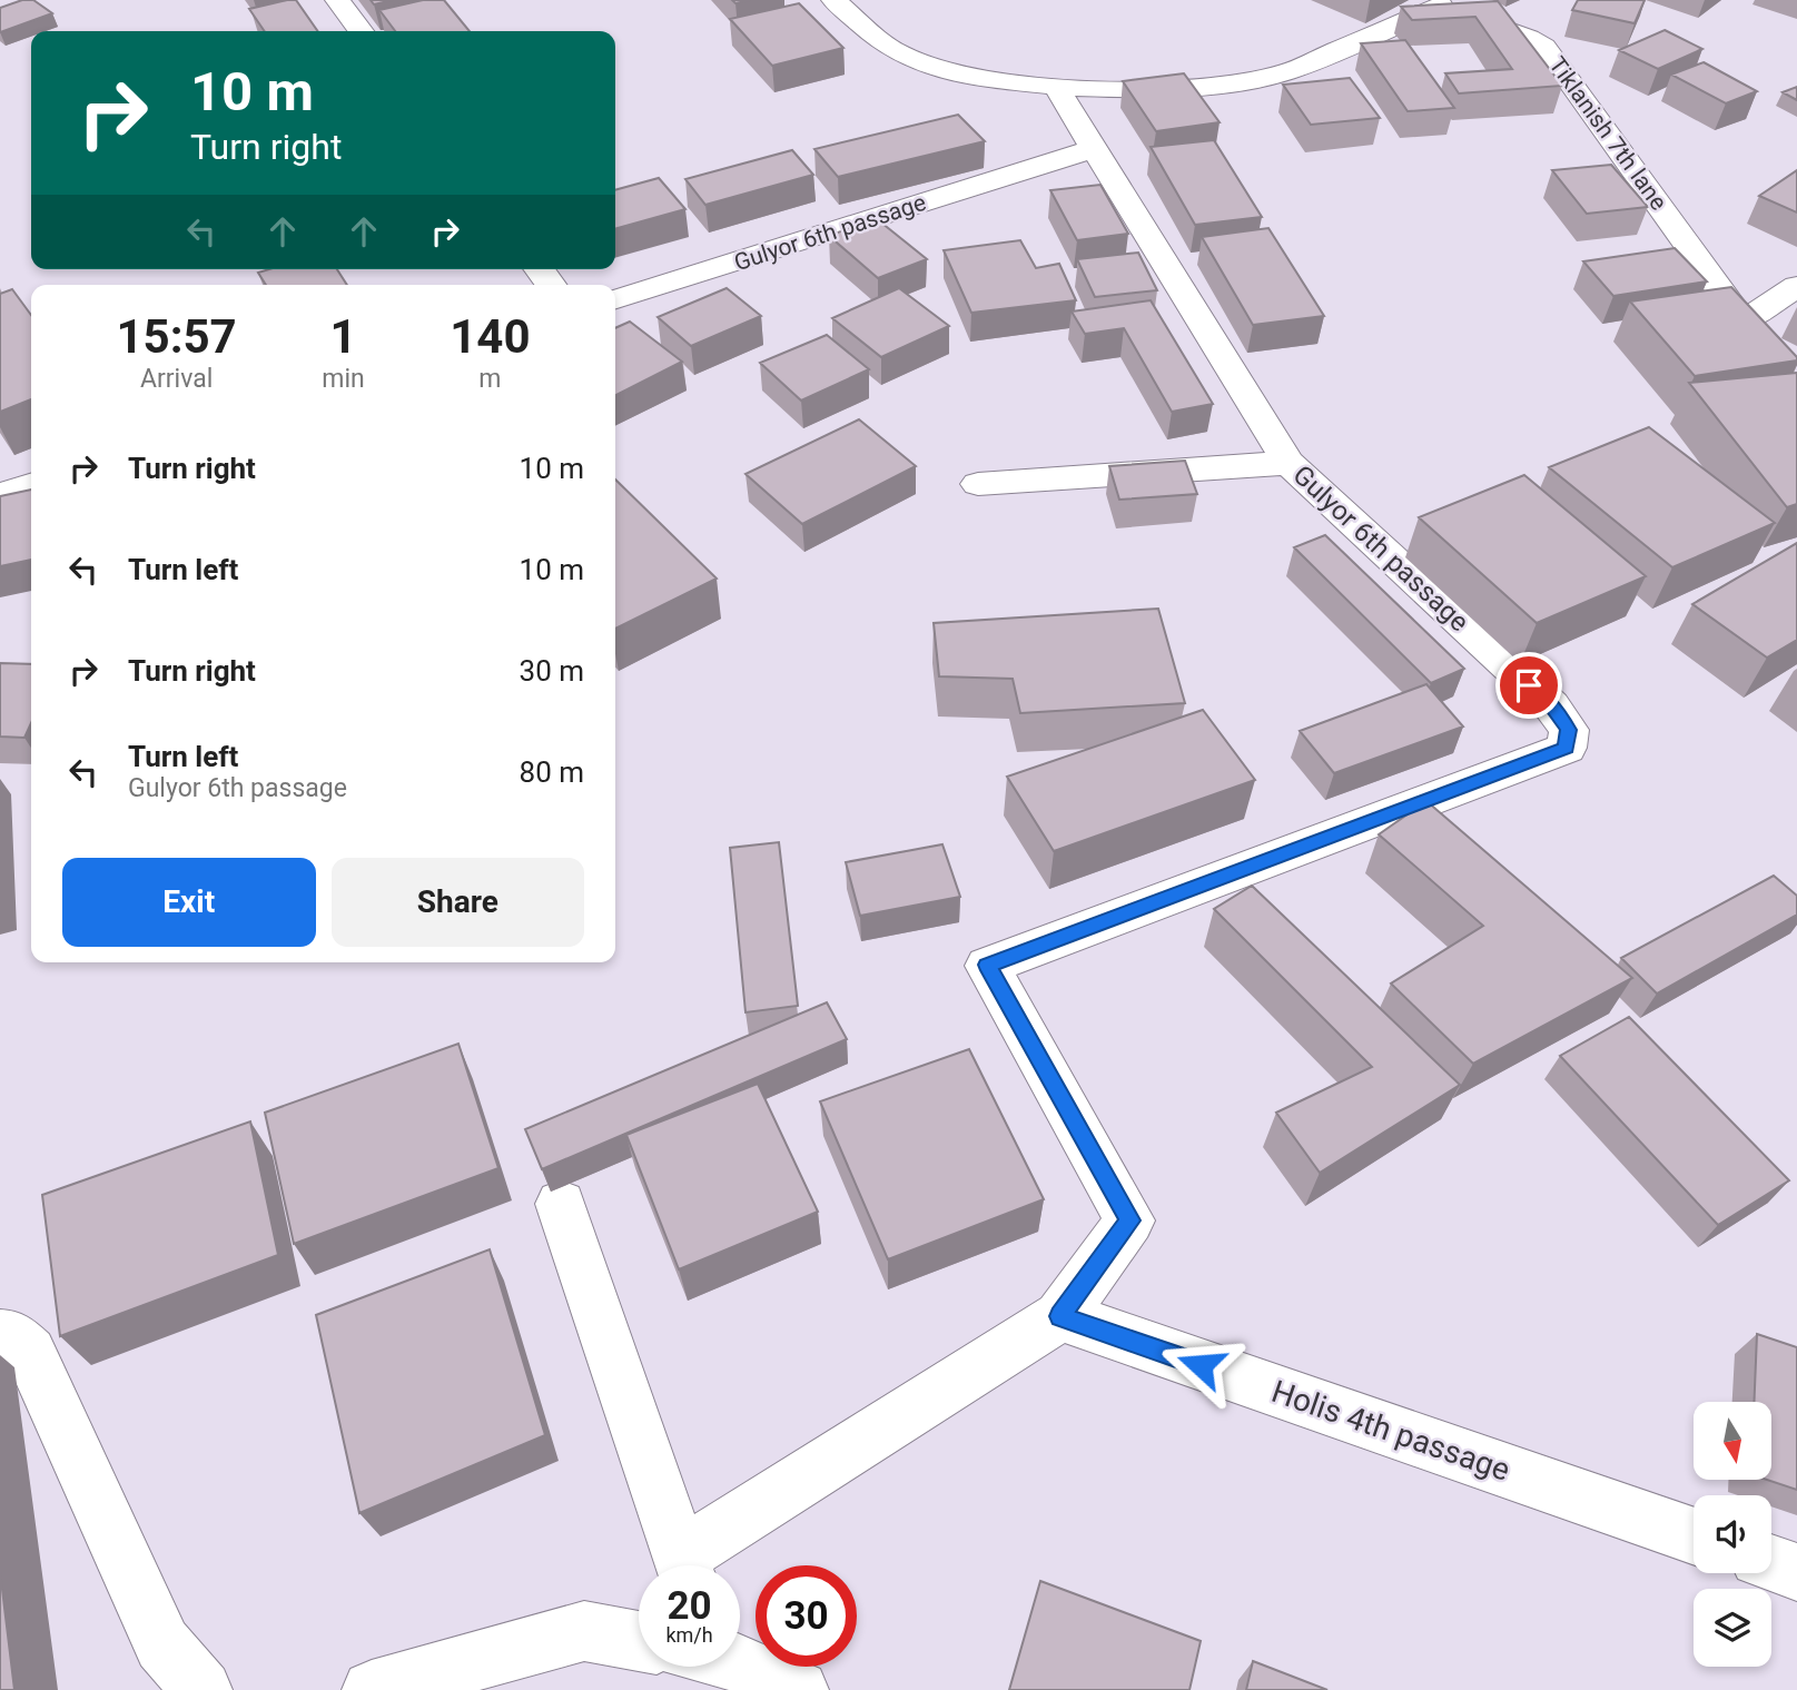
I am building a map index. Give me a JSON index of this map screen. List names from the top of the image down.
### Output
{
  "streets": {
    "street": ["Tiklanish 7th lane", "Gulyor 6th passage", "Holis 4th passage"]
  },
  "crossings": [
    ["Gulyor 6th passage", "Holis 4th passage"]
  ],
  "north": "bottom",
  "page": {
    "turn": ["10 m", "Turn right"],
    "eta": [
      "15:57",
      "Arrival",
      "1",
      "min",
      "140",
      "m"
    ],
    "list": [
      {
        "name": "Turn right",
        "value": "10 m"
      },
      {
        "name": "Turn left",
        "value": "10 m"
      },
      {
        "name": "Turn right",
        "value": "30 m"
      },
      {
        "name": "Turn left",
        "note": "Gulyor 6th passage",
        "value": "80 m"
      }
    ],
    "buttons": ["Exit", "Share"],
    "speed": "20 km/h",
    "limit": "30"
  }
}
